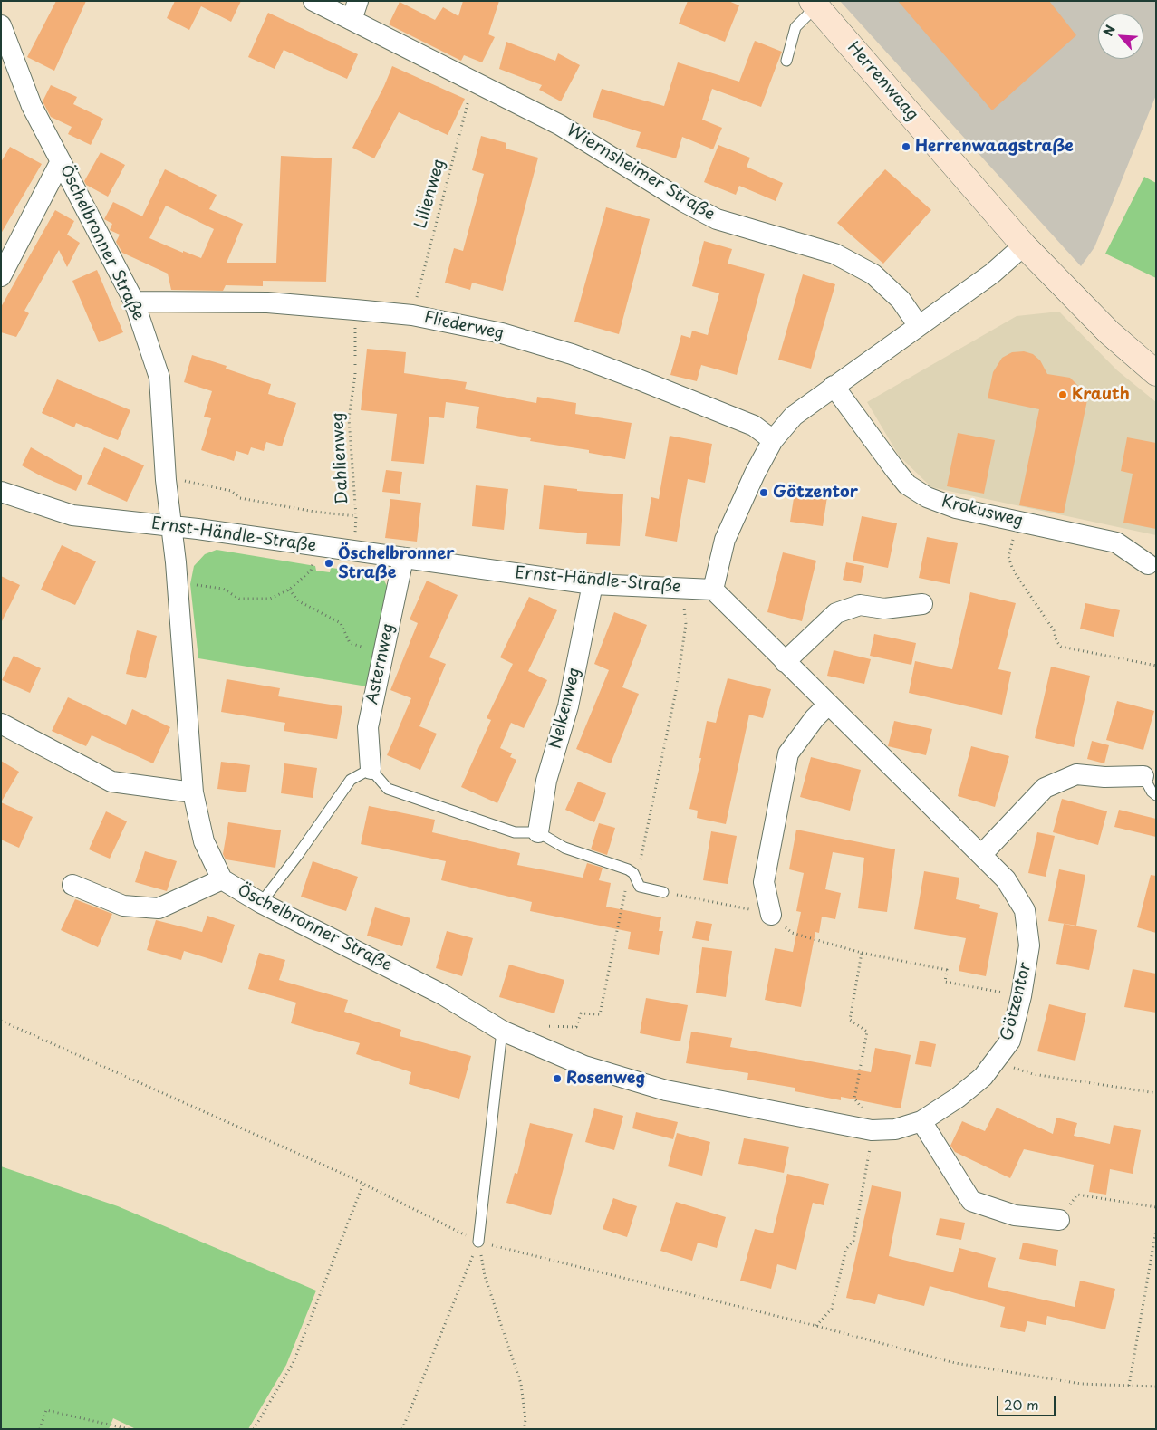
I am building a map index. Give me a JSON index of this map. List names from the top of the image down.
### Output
{
  "streets": {
    "main road": ["Herrenwaag"],
    "street": [
      "Wiernsheimer Straße",
      "Öschelbronner Straße",
      "Fliederweg",
      "Krokusweg",
      "Ernst-Händle-Straße",
      "Asternweg",
      "Nelkenweg",
      "Götzentor"
    ],
    "path": ["Lilienweg", "Dahlienweg"]
  },
  "crossings": [
    ["Wiernsheimer Straße", "Lilienweg"],
    ["Lilienweg", "Fliederweg"],
    ["Öschelbronner Straße", "Fliederweg"],
    ["Öschelbronner Straße", "Ernst-Händle-Straße"],
    ["Öschelbronner Straße", "Götzentor"],
    ["Fliederweg", "Dahlienweg"],
    ["Dahlienweg", "Ernst-Händle-Straße"],
    ["Ernst-Händle-Straße", "Asternweg"],
    ["Ernst-Händle-Straße", "Nelkenweg"],
    ["Ernst-Händle-Straße", "Götzentor"]
  ],
  "places": [
    "Herrenwaagstraße",
    "Krauth",
    "Götzentor",
    "Öschelbronner Straße",
    "Rosenweg"
  ],
  "scale_bar": "20 m",
  "north": "top left"
}
